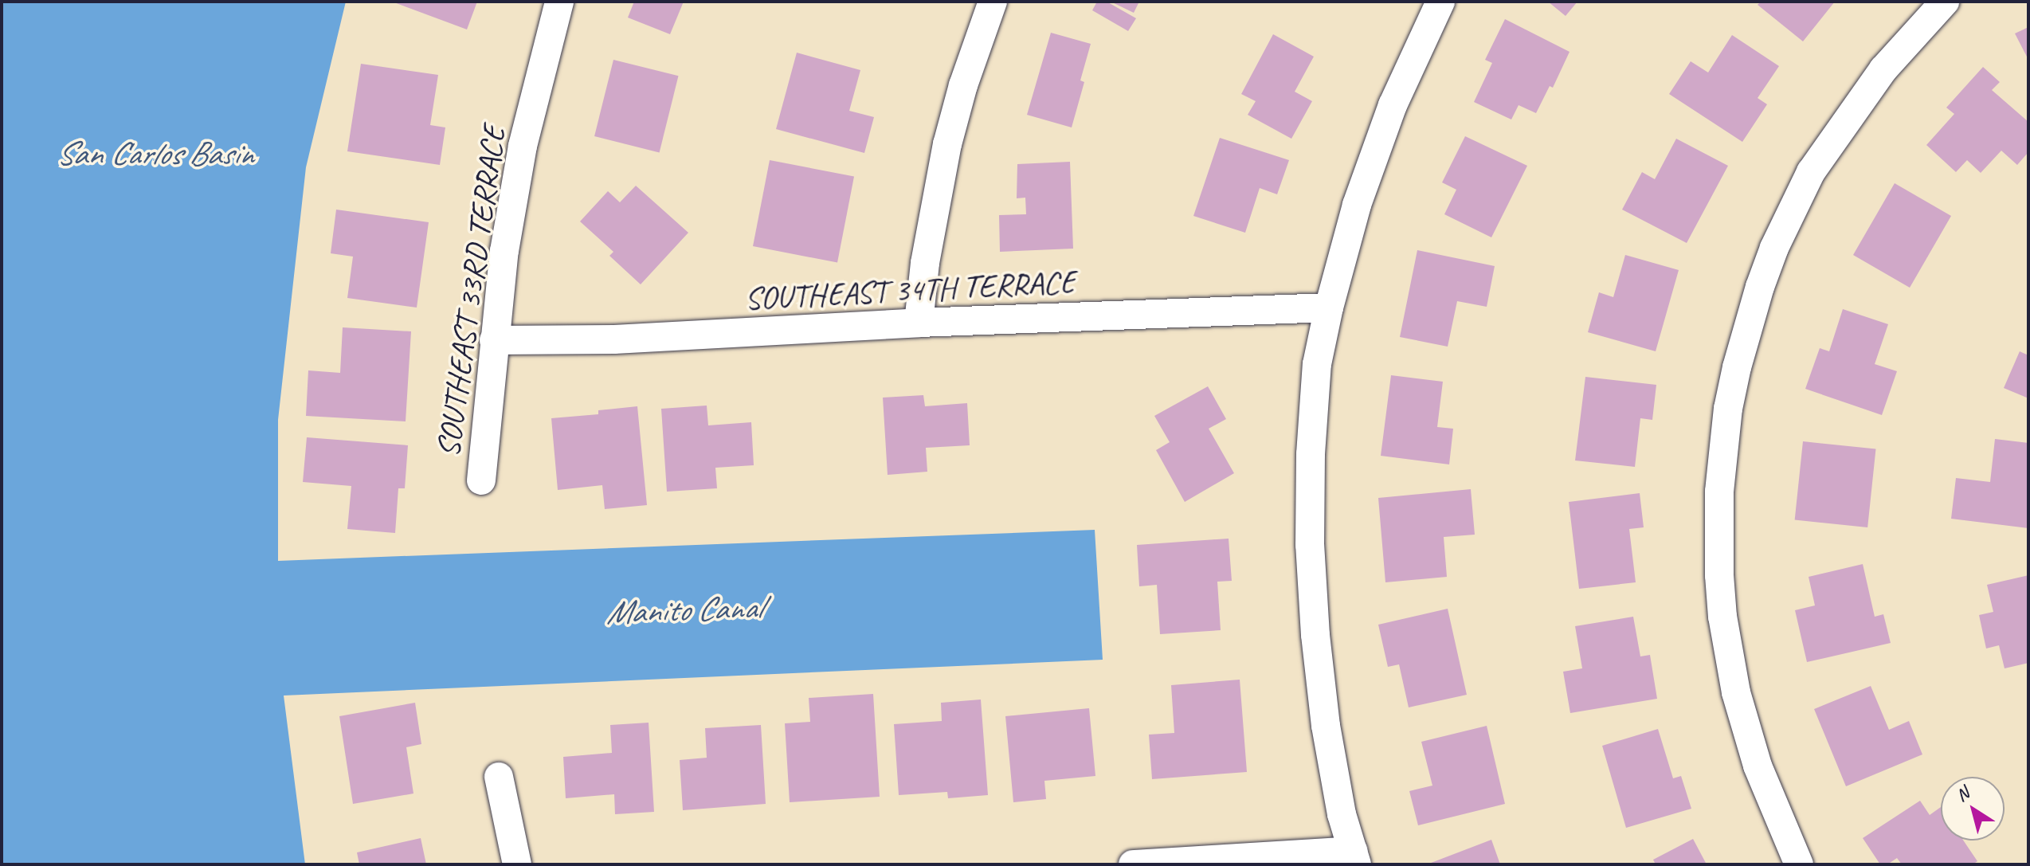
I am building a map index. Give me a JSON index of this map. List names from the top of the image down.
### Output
{
  "streets": {
    "street": ["SOUTHEAST 34TH TERRACE", "SOUTHEAST 33RD TERRACE"]
  },
  "crossings": [
    ["SOUTHEAST 34TH TERRACE", "SOUTHEAST 33RD TERRACE"]
  ],
  "water": ["San Carlos Basin", "Manito Canal"],
  "north": "top left"
}
